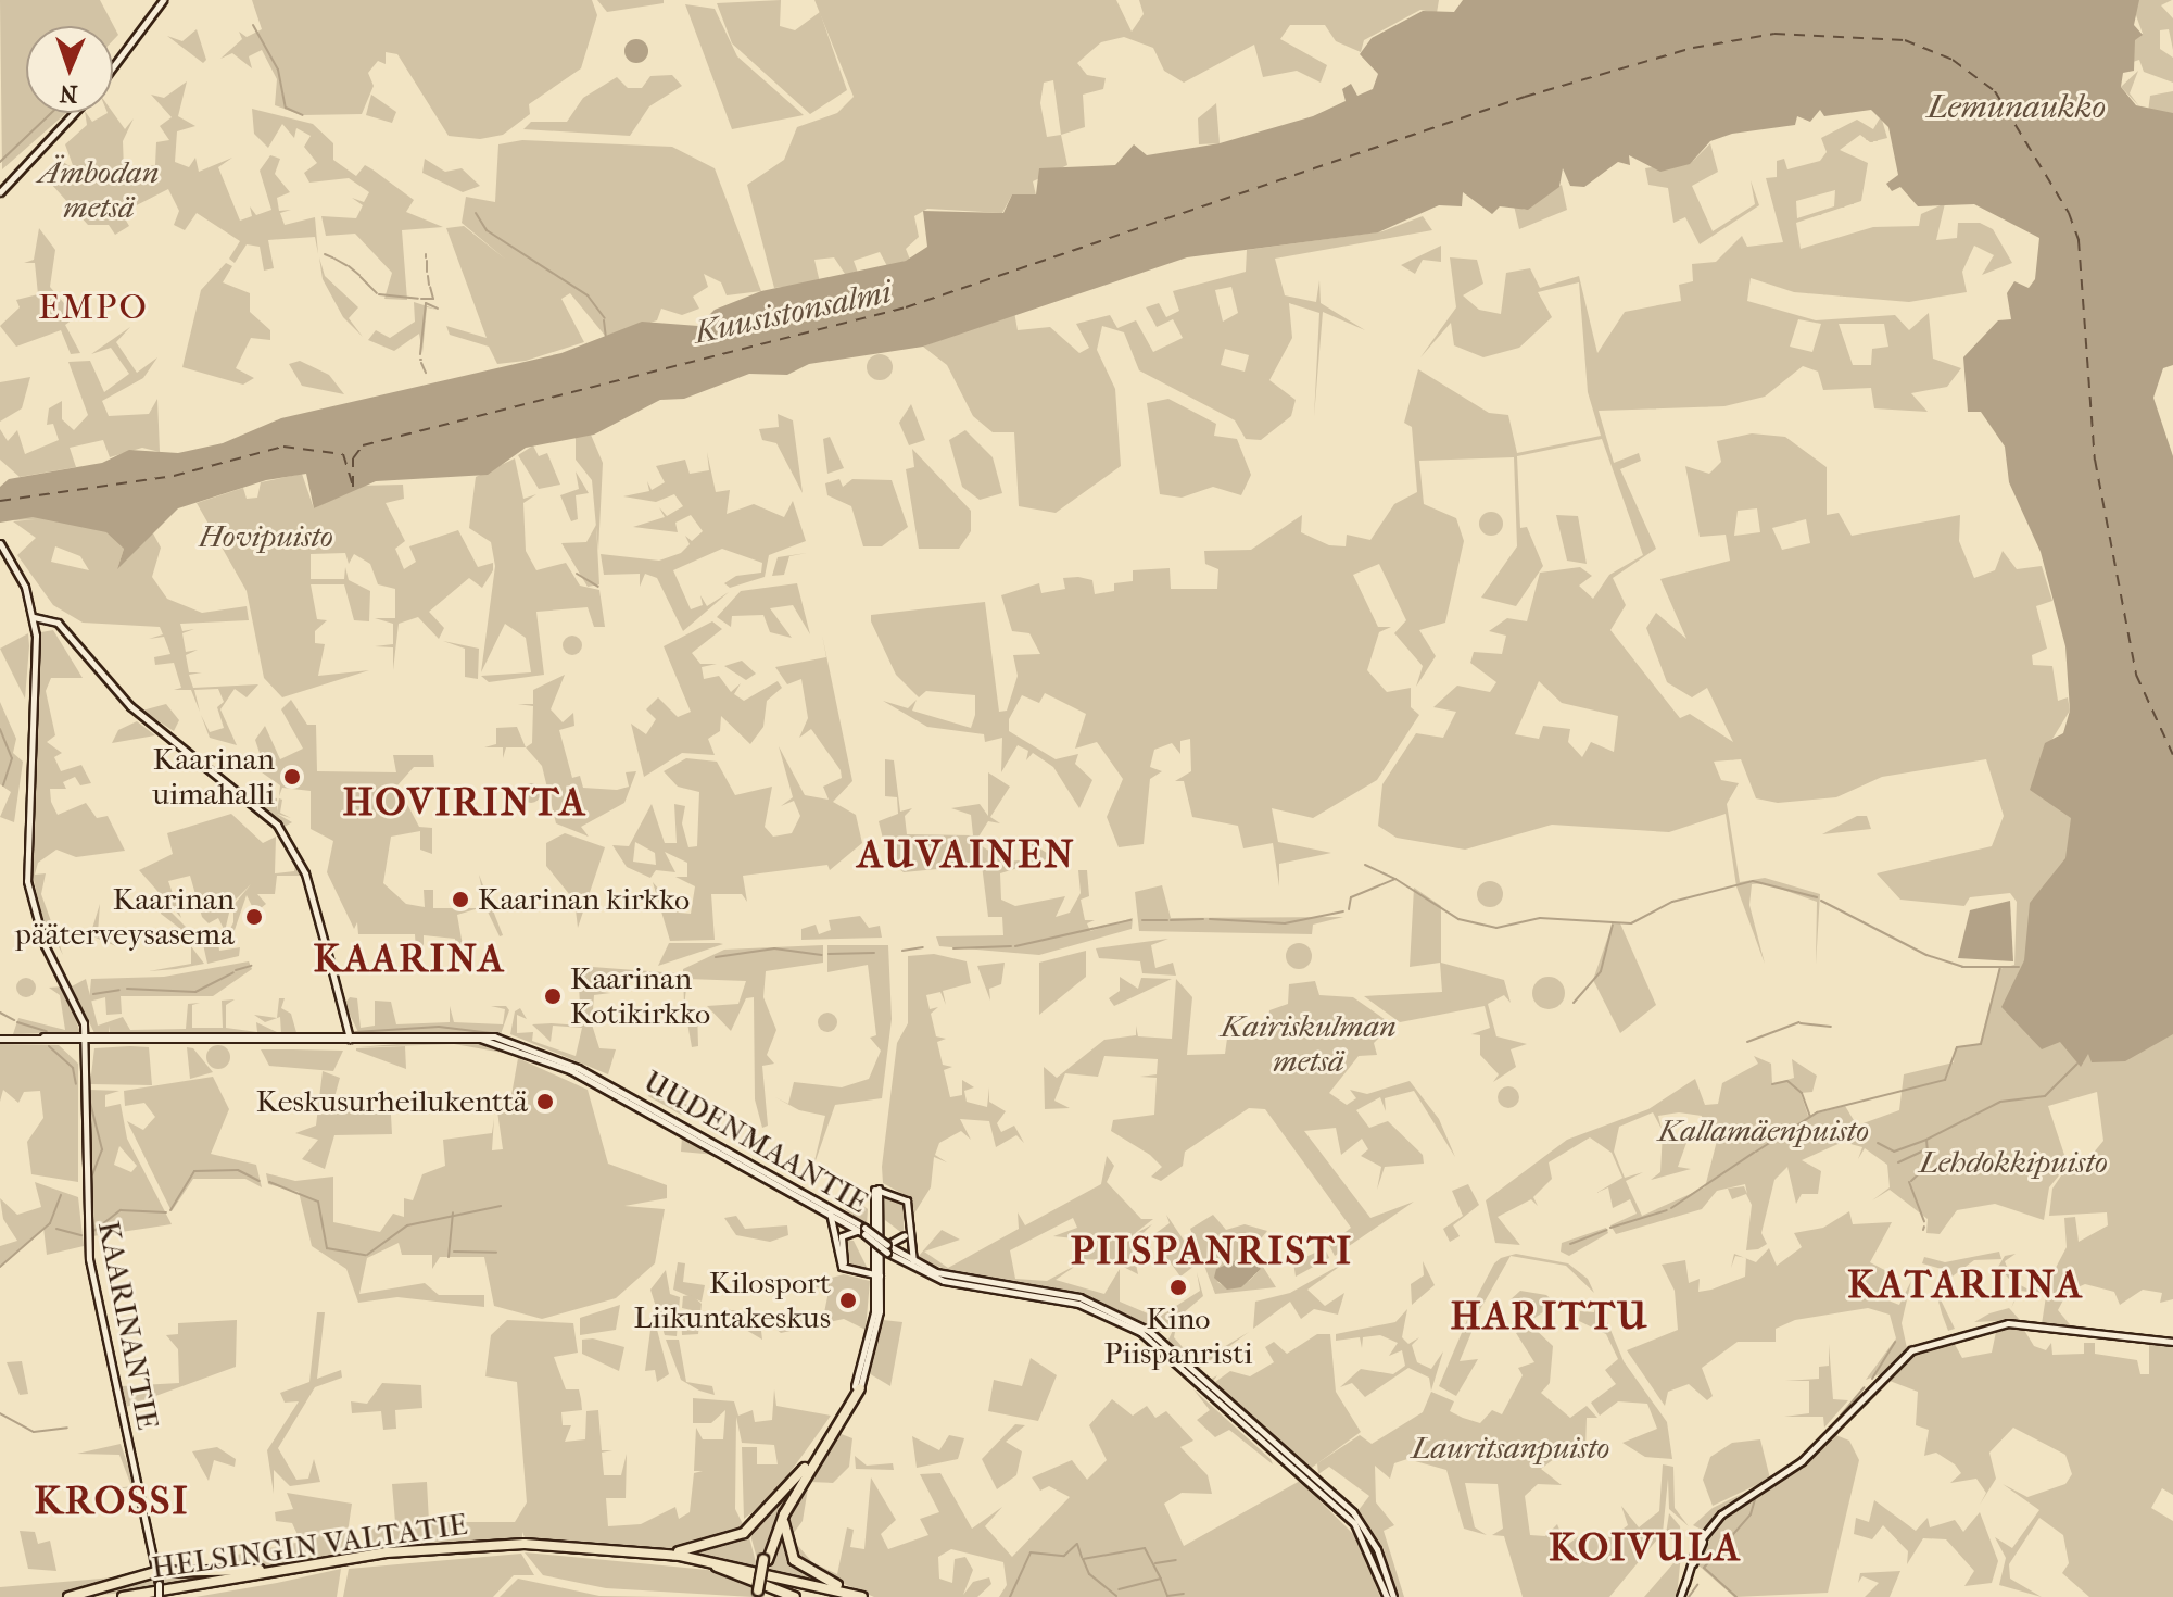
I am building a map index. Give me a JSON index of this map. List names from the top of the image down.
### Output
{
  "streets": {
    "highway": ["HELSINGIN VALTATIE"],
    "main road": ["UUDENMAANTIE", "KAARINANTIE"]
  },
  "crossings": [
    ["UUDENMAANTIE", "KAARINANTIE"],
    ["KAARINANTIE", "HELSINGIN VALTATIE"]
  ],
  "districts": [
    "EMPO",
    "HOVIRINTA",
    "AUVAINEN",
    "KAARINA",
    "PIISPANRISTI",
    "KATARIINA",
    "HARITTU",
    "KROSSI",
    "KOIVULA"
  ],
  "water": ["Lemunaukko", "Kuusistonsalmi"],
  "parks": [
    "Ämbodan metsä",
    "Hovipuisto",
    "Kairiskulman metsä",
    "Kallamäenpuisto",
    "Lehdokkipuisto",
    "Lauritsanpuisto"
  ],
  "places": [
    "Kaarinan uimahalli",
    "Kaarinan kirkko",
    "Kaarinan pääterveysasema",
    "Kaarinan Kotikirkko",
    "Keskusurheilukenttä",
    "Kino Piispanristi",
    "Kilosport Liikuntakeskus"
  ],
  "north": "bottom"
}
